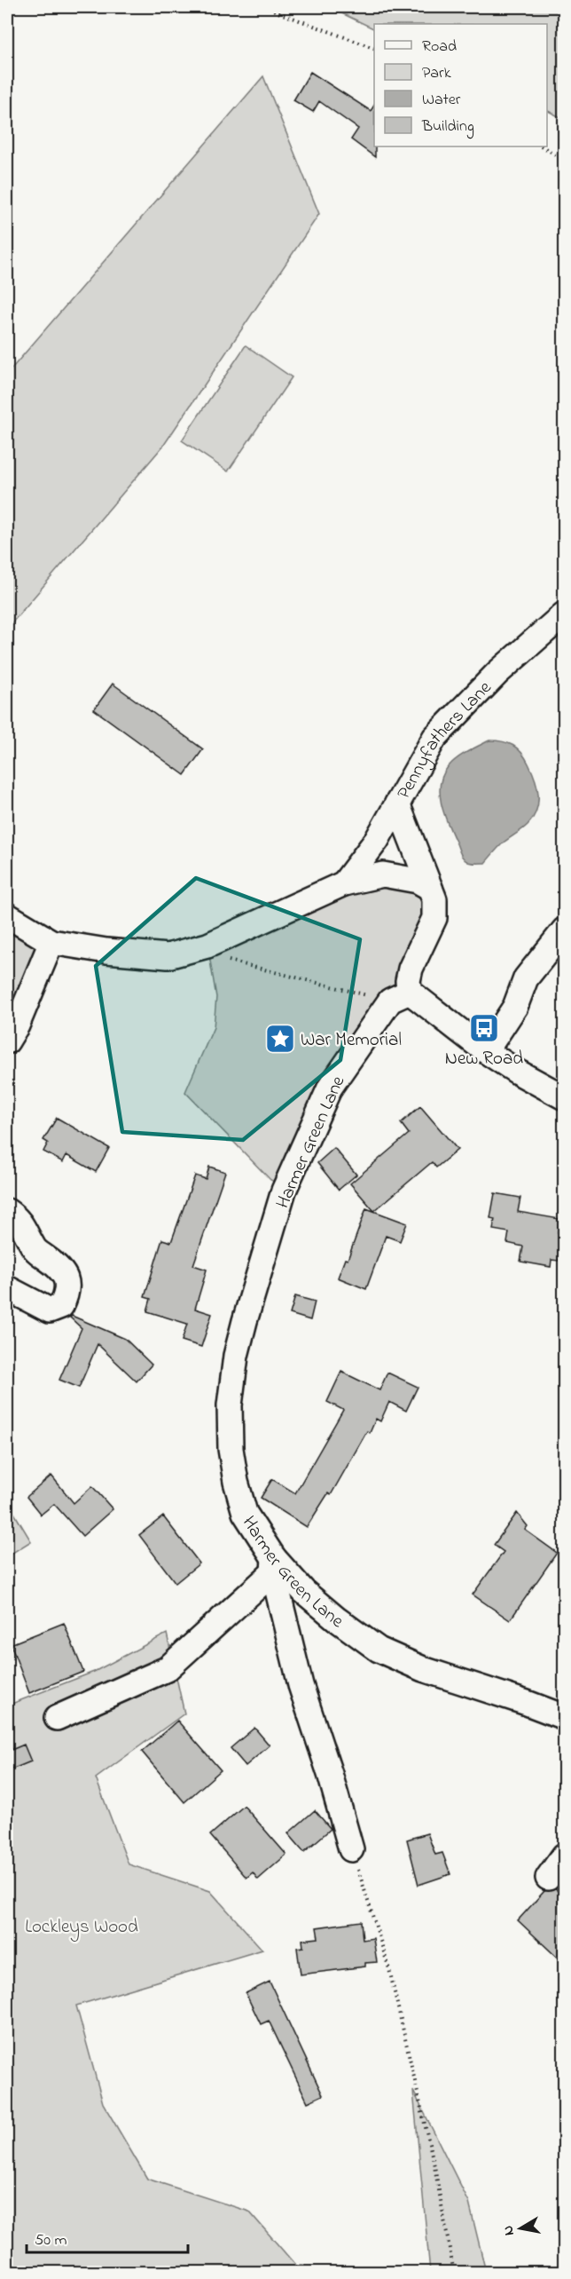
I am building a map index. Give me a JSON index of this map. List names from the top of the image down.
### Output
{
  "streets": {
    "street": ["Pennyfathers Lane", "Harmer Green Lane"]
  },
  "parks": ["Lockleys Wood"],
  "places": {
    "bus stop": ["New Road"],
    "place": ["War Memorial"]
  },
  "legend": [
    "Road",
    "Park",
    "Water",
    "Building"
  ],
  "scale_bar": "50 m",
  "north": "left"
}
